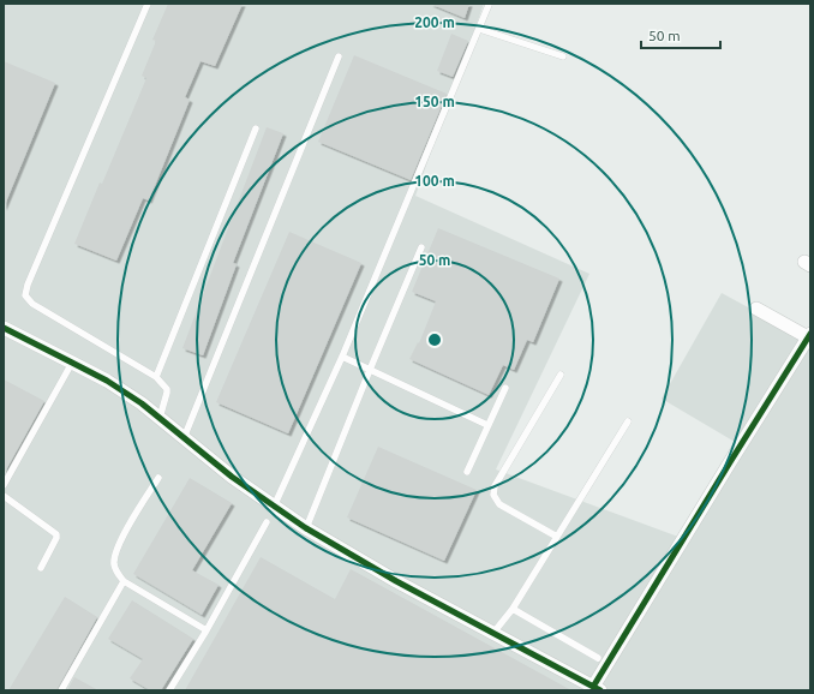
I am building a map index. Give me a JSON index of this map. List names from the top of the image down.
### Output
{
  "scale_bar": "50 m",
  "rings": [
    "200 m",
    "150 m",
    "100 m",
    "50 m"
  ]
}
